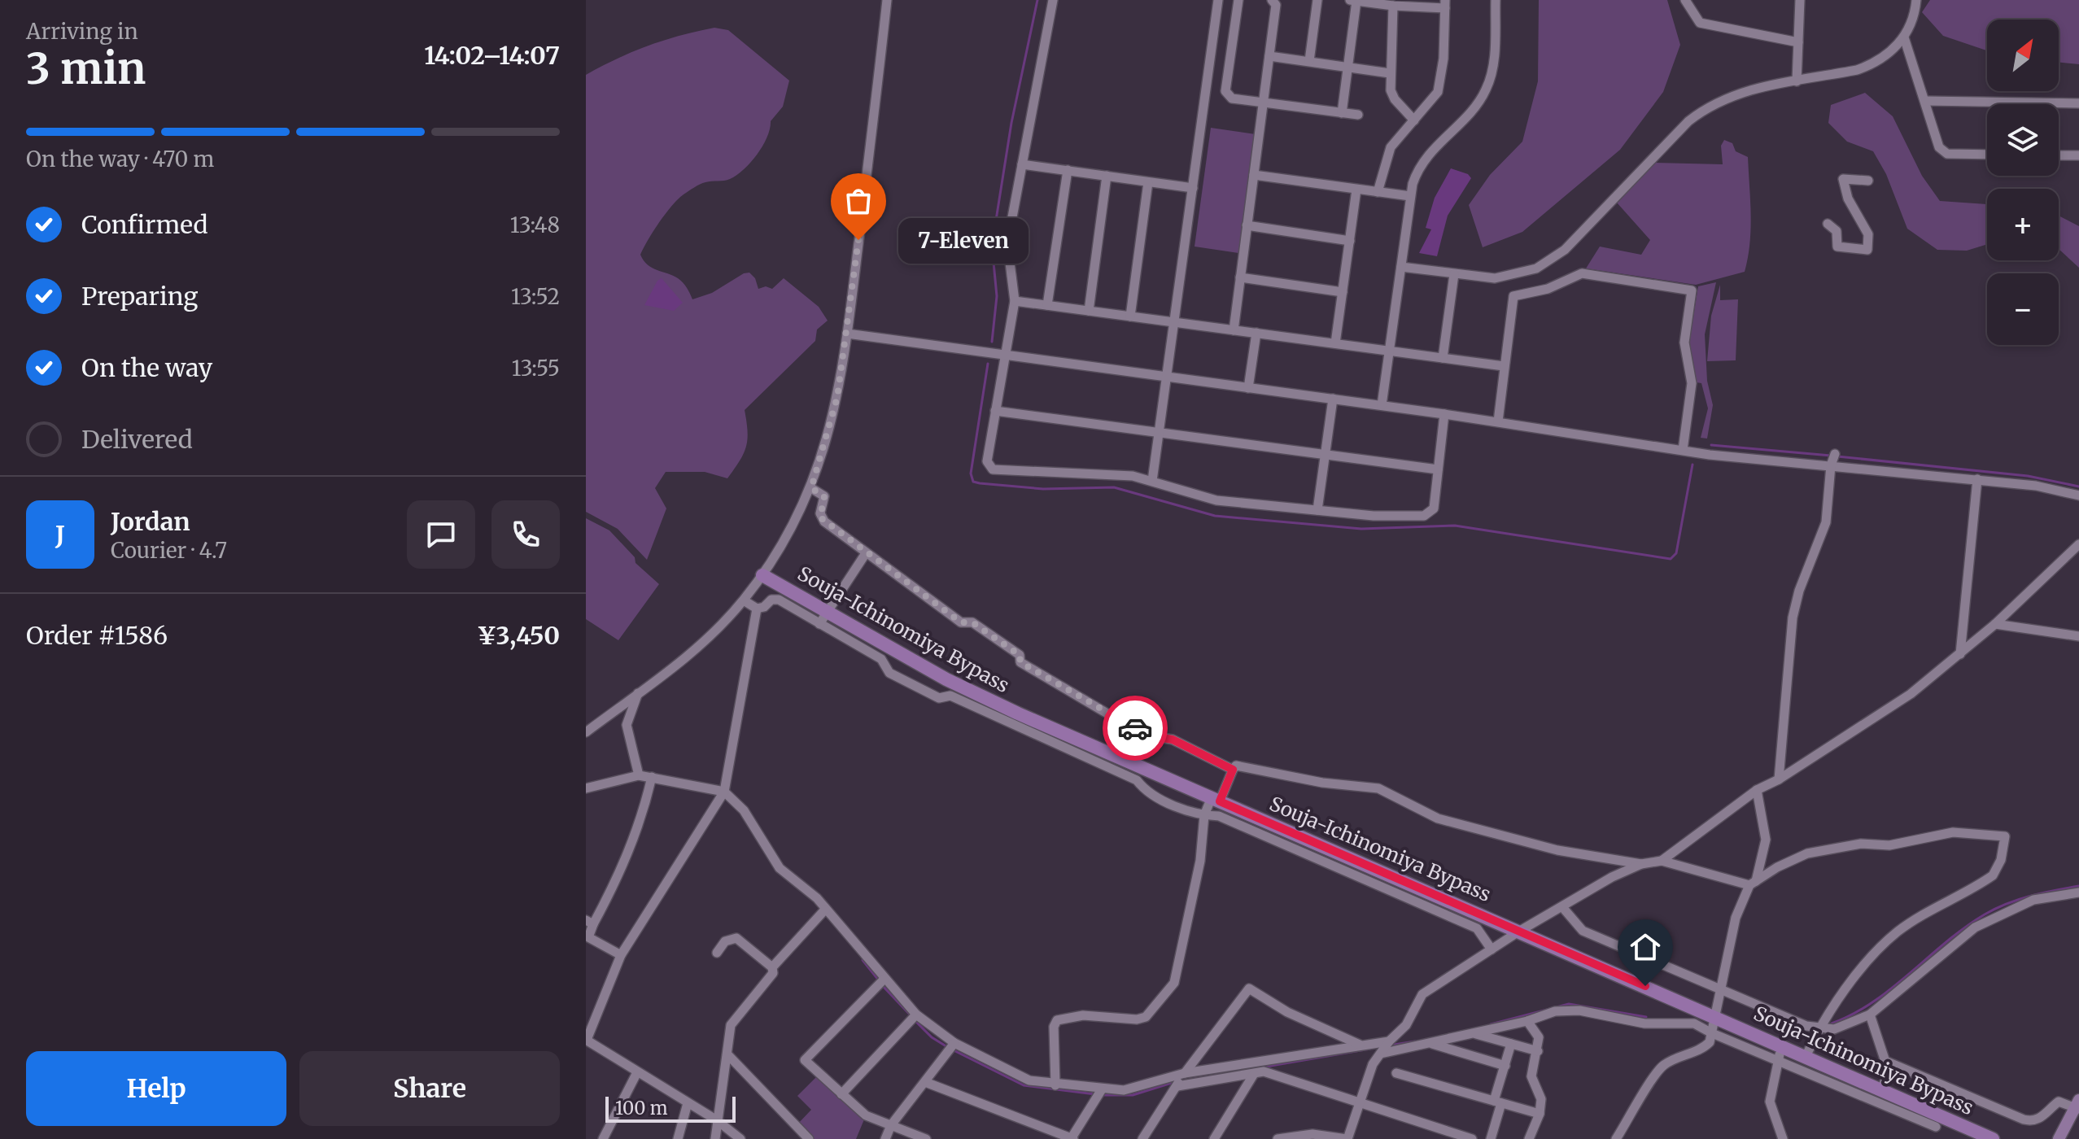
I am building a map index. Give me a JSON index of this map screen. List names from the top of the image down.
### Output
{
  "streets": {
    "highway": ["Souja-Ichinomiya Bypass"]
  },
  "places": ["7-Eleven"],
  "scale_bar": "100 m",
  "north": "top right",
  "page": {
    "heading": ["3 min", "Arriving in", "14:02–14:07"],
    "panel": [
      "Jordan",
      "Courier · 4.7",
      "Order #1586",
      "¥3,450"
    ],
    "map_buttons": ["+", "−"],
    "bar": "On the way · 470 m",
    "list": [
      ["Confirmed", "13:48"],
      ["Preparing", "13:52"],
      ["On the way", "13:55"],
      "Delivered"
    ],
    "bubble": "7-Eleven",
    "round": "J",
    "buttons": ["Help", "Share"],
    "scale": "100 m"
  }
}
